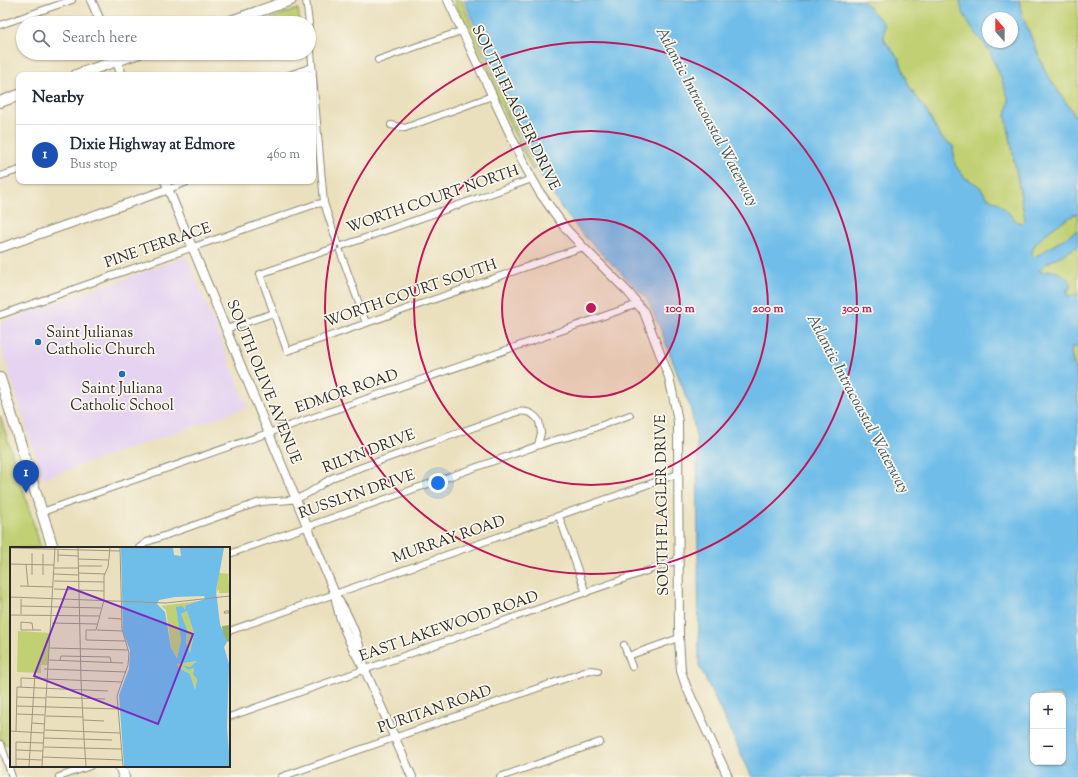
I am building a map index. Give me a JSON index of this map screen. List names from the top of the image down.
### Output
{
  "streets": {
    "street": [
      "SOUTH FLAGLER DRIVE",
      "WORTH COURT NORTH",
      "PINE TERRACE",
      "WORTH COURT SOUTH",
      "SOUTH OLIVE AVENUE",
      "EDMOR ROAD",
      "RILYN DRIVE",
      "RUSSLYN DRIVE",
      "MURRAY ROAD",
      "EAST LAKEWOOD ROAD",
      "PURITAN ROAD"
    ]
  },
  "crossings": [
    ["SOUTH FLAGLER DRIVE", "WORTH COURT NORTH"],
    ["SOUTH FLAGLER DRIVE", "WORTH COURT SOUTH"],
    ["SOUTH FLAGLER DRIVE", "EDMOR ROAD"],
    ["SOUTH FLAGLER DRIVE", "MURRAY ROAD"],
    ["SOUTH FLAGLER DRIVE", "EAST LAKEWOOD ROAD"],
    ["WORTH COURT NORTH", "WORTH COURT SOUTH"],
    ["PINE TERRACE", "SOUTH OLIVE AVENUE"],
    ["SOUTH OLIVE AVENUE", "EDMOR ROAD"],
    ["SOUTH OLIVE AVENUE", "RILYN DRIVE"],
    ["SOUTH OLIVE AVENUE", "RUSSLYN DRIVE"],
    ["SOUTH OLIVE AVENUE", "MURRAY ROAD"],
    ["SOUTH OLIVE AVENUE", "EAST LAKEWOOD ROAD"],
    ["SOUTH OLIVE AVENUE", "PURITAN ROAD"],
    ["RILYN DRIVE", "RUSSLYN DRIVE"]
  ],
  "water": ["Atlantic Intracoastal Waterway"],
  "places": ["Saint Julianas Catholic Church", "Saint Juliana Catholic School"],
  "north": "top",
  "page": {
    "search": "Search here",
    "heading": "Nearby",
    "list": [
      {
        "mark": "1",
        "name": "Dixie Highway at Edmore",
        "note": "Bus stop",
        "value": "460 m"
      }
    ],
    "pins": "1",
    "map_buttons": ["+", "−"]
  },
  "rings": ["100 m", "200 m", "300 m"]
}
